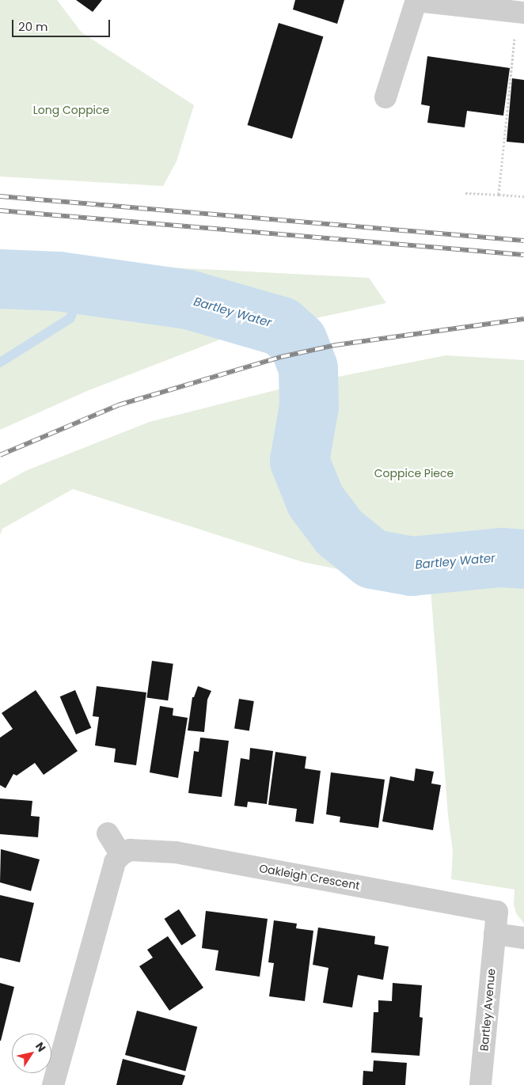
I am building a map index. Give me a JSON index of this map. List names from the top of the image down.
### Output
{
  "streets": {
    "street": ["Oakleigh Crescent", "Bartley Avenue"]
  },
  "crossings": [
    ["Oakleigh Crescent", "Bartley Avenue"]
  ],
  "water": ["Bartley Water"],
  "parks": ["Long Coppice", "Coppice Piece"],
  "scale_bar": "20 m",
  "north": "top right"
}
